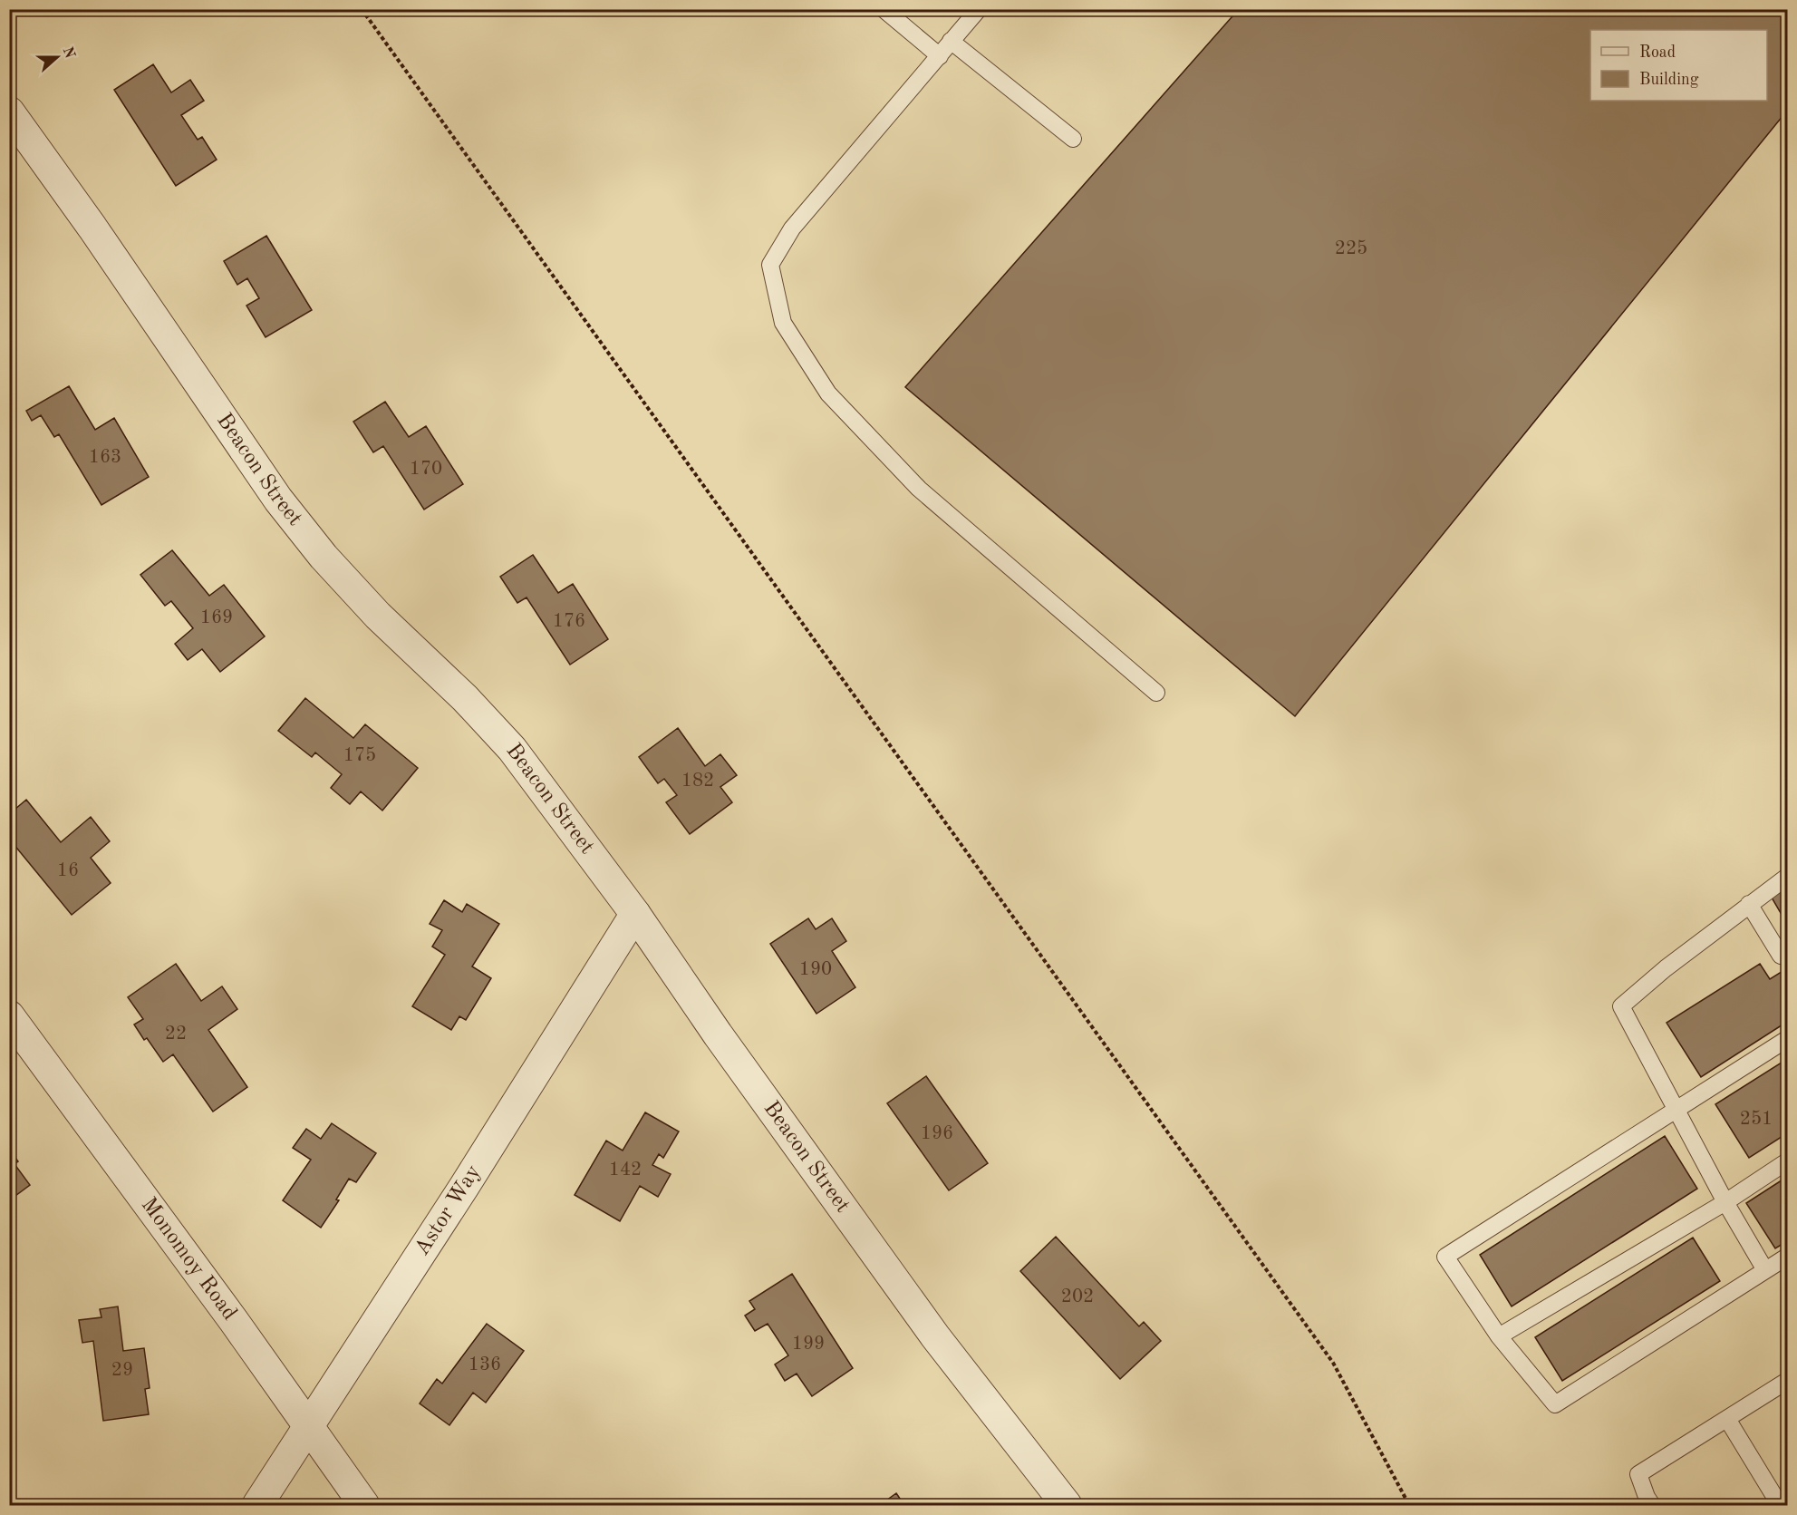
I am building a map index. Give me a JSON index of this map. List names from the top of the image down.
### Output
{
  "streets": {
    "street": ["Beacon Street", "Astor Way", "Monomoy Road"]
  },
  "crossings": [
    ["Beacon Street", "Astor Way"],
    ["Astor Way", "Monomoy Road"]
  ],
  "house_numbers": [
    "225",
    "163",
    "170",
    "169",
    "176",
    "175",
    "182",
    "16",
    "190",
    "22",
    "251",
    "196",
    "142",
    "202",
    "199",
    "136",
    "29"
  ],
  "legend": ["Road", "Building"],
  "north": "right"
}
